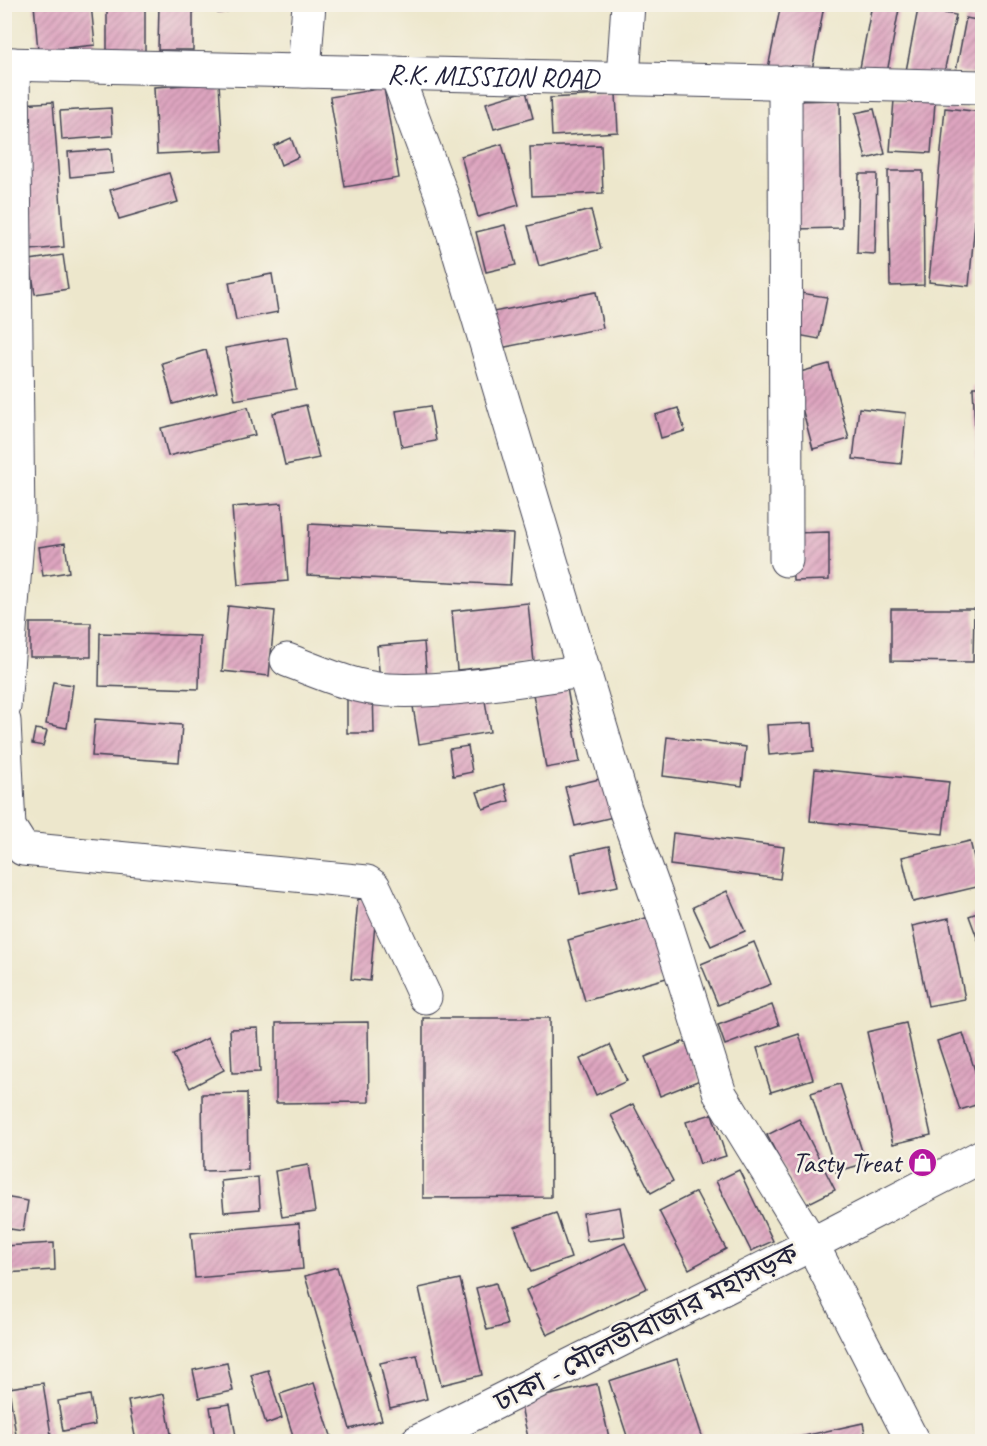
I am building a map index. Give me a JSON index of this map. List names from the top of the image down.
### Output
{
  "streets": {
    "main road": ["R.K. MISSION ROAD", "ঢাকা - মৌলভীবাজার মহাসড়ক"]
  },
  "places": {
    "shop": ["Tasty Treat"]
  }
}
